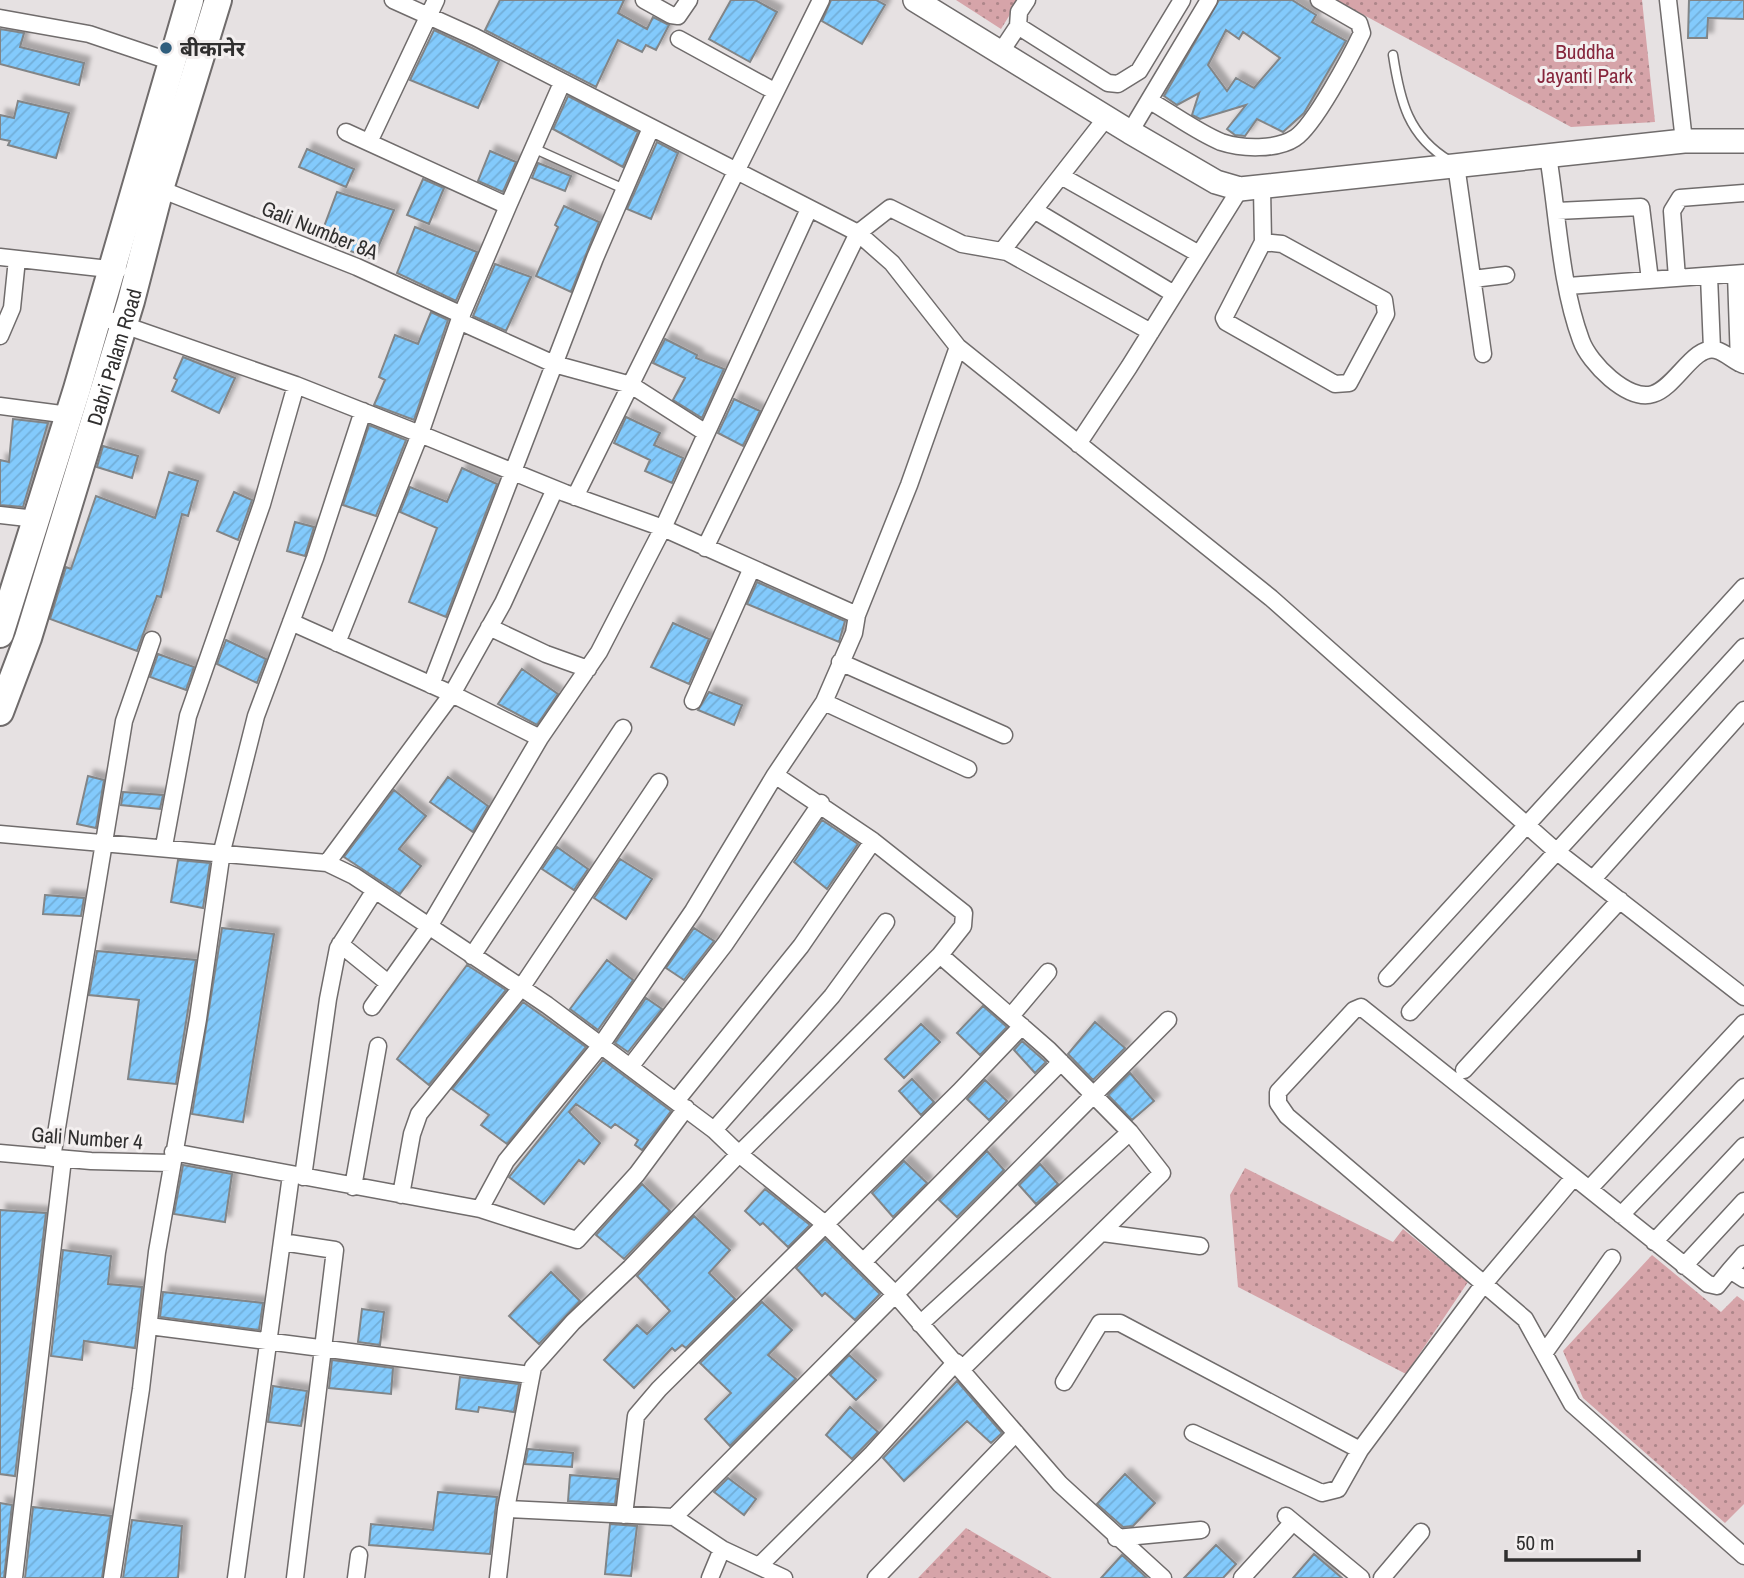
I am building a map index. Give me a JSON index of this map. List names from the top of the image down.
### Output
{
  "streets": {
    "main road": ["Dabri Palam Road"],
    "street": ["Gali Number 8A", "Gali Number 4"]
  },
  "crossings": [
    ["Gali Number 8A", "Dabri Palam Road"]
  ],
  "parks": ["Buddha Jayanti Park"],
  "places": ["बीकानेर"],
  "scale_bar": "50 m"
}
